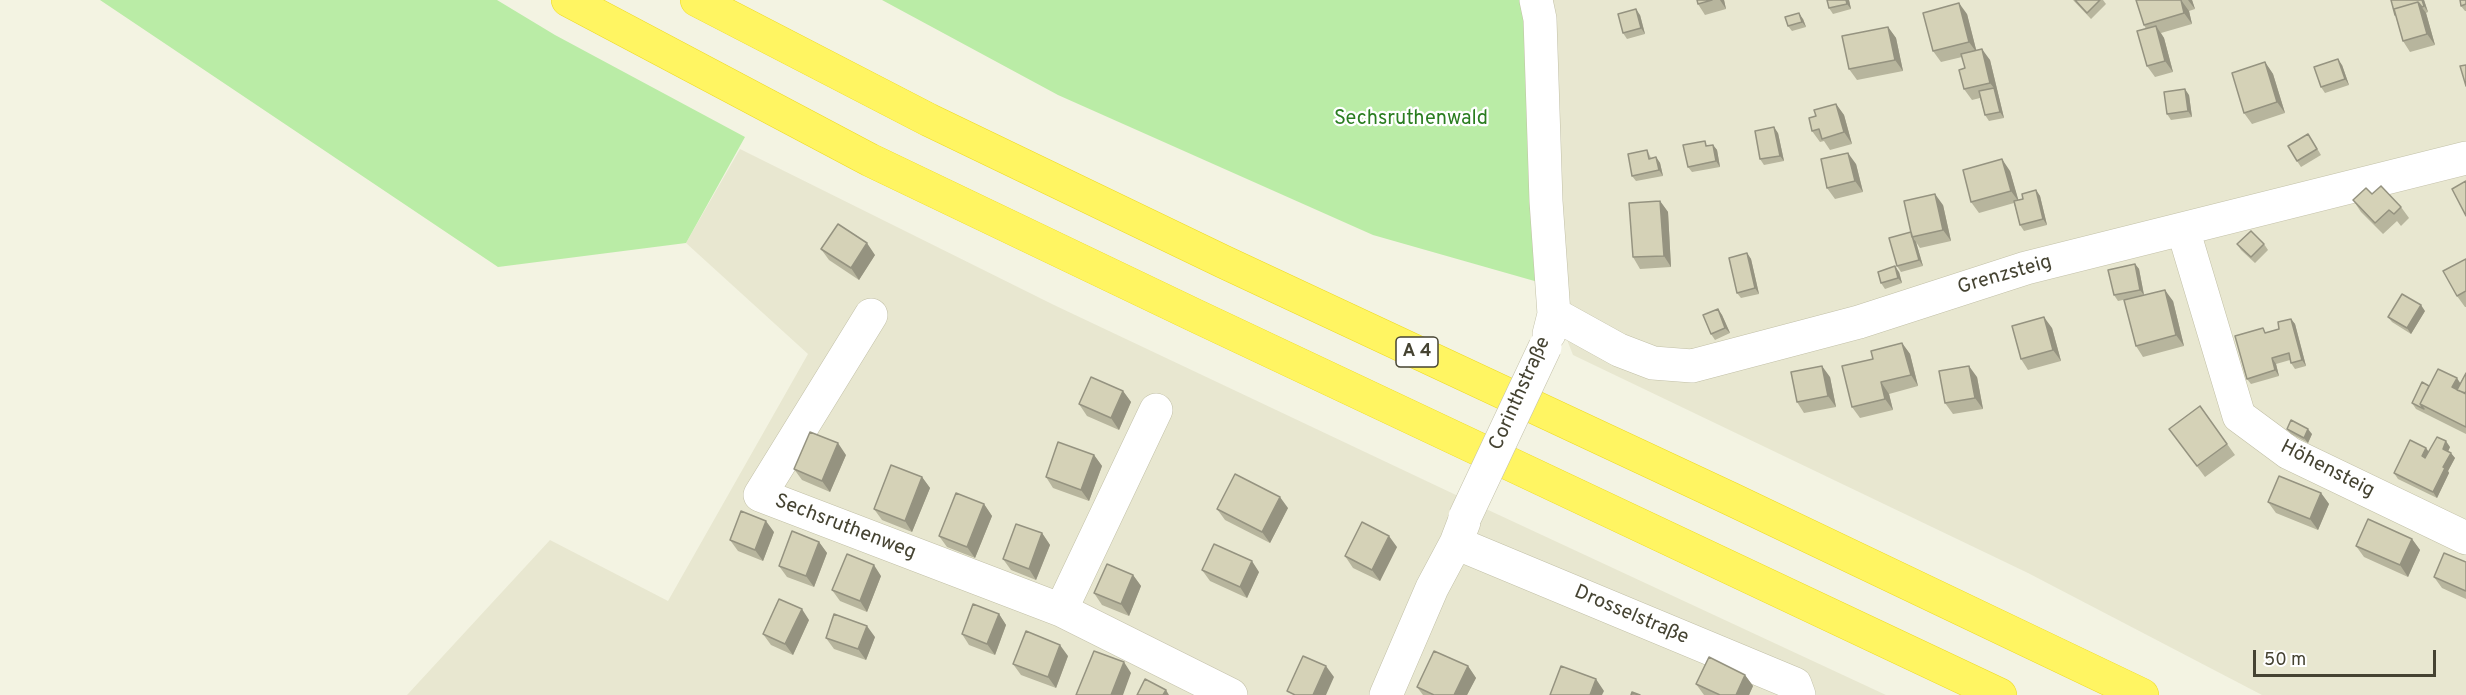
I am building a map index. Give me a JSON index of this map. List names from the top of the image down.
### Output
{
  "streets": {
    "highway": ["A 4"],
    "street": [
      "Grenzsteig",
      "Corinthstraße",
      "Höhensteig",
      "Sechsruthenweg",
      "Drosselstraße"
    ]
  },
  "crossings": [
    ["Grenzsteig", "Corinthstraße"],
    ["Grenzsteig", "Höhensteig"],
    ["Corinthstraße", "Drosselstraße"]
  ],
  "parks": ["Sechsruthenwald"],
  "scale_bar": "50 m"
}
